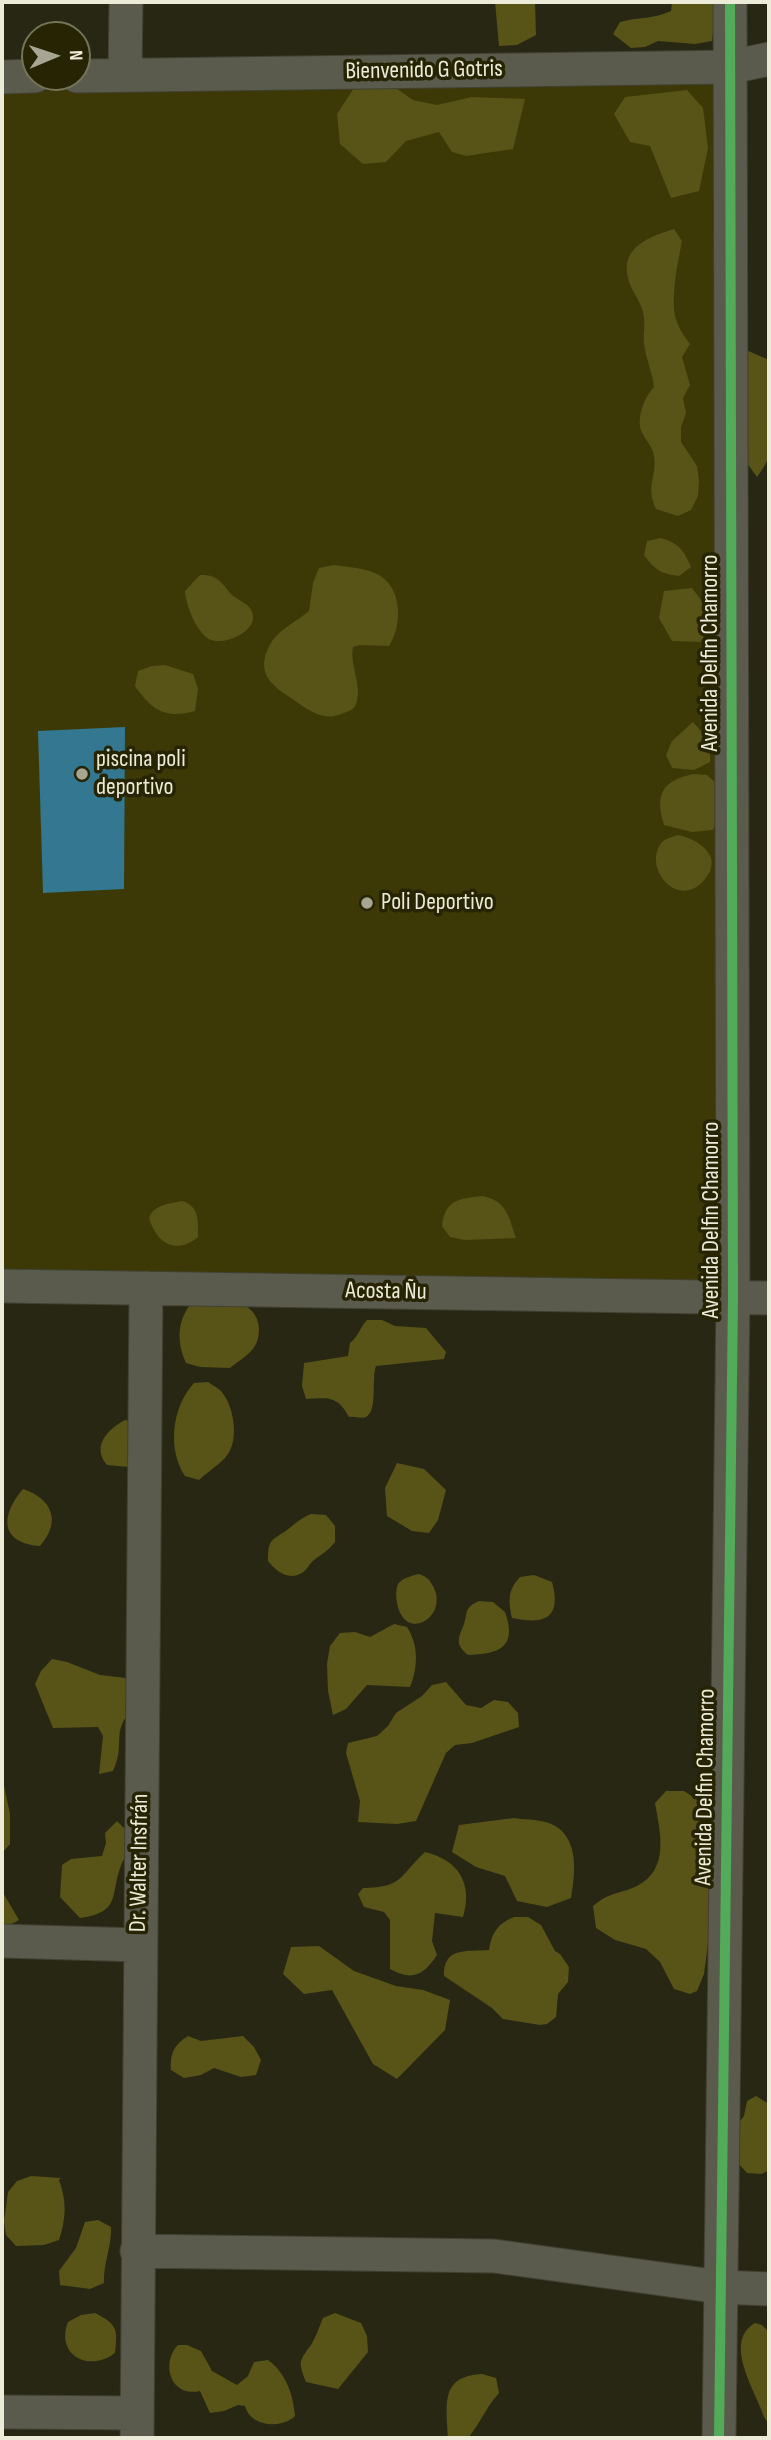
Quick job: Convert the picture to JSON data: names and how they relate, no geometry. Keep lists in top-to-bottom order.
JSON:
{
  "streets": {
    "street": [
      "Bienvenido G Gotris",
      "Avenida Delfin Chamorro",
      "Acosta Ñu",
      "Dr. Walter Insfrán"
    ]
  },
  "crossings": [
    ["Bienvenido G Gotris", "Avenida Delfin Chamorro"],
    ["Avenida Delfin Chamorro", "Acosta Ñu"],
    ["Acosta Ñu", "Dr. Walter Insfrán"]
  ],
  "places": ["piscina poli deportivo", "Poli Deportivo"],
  "north": "right"
}
